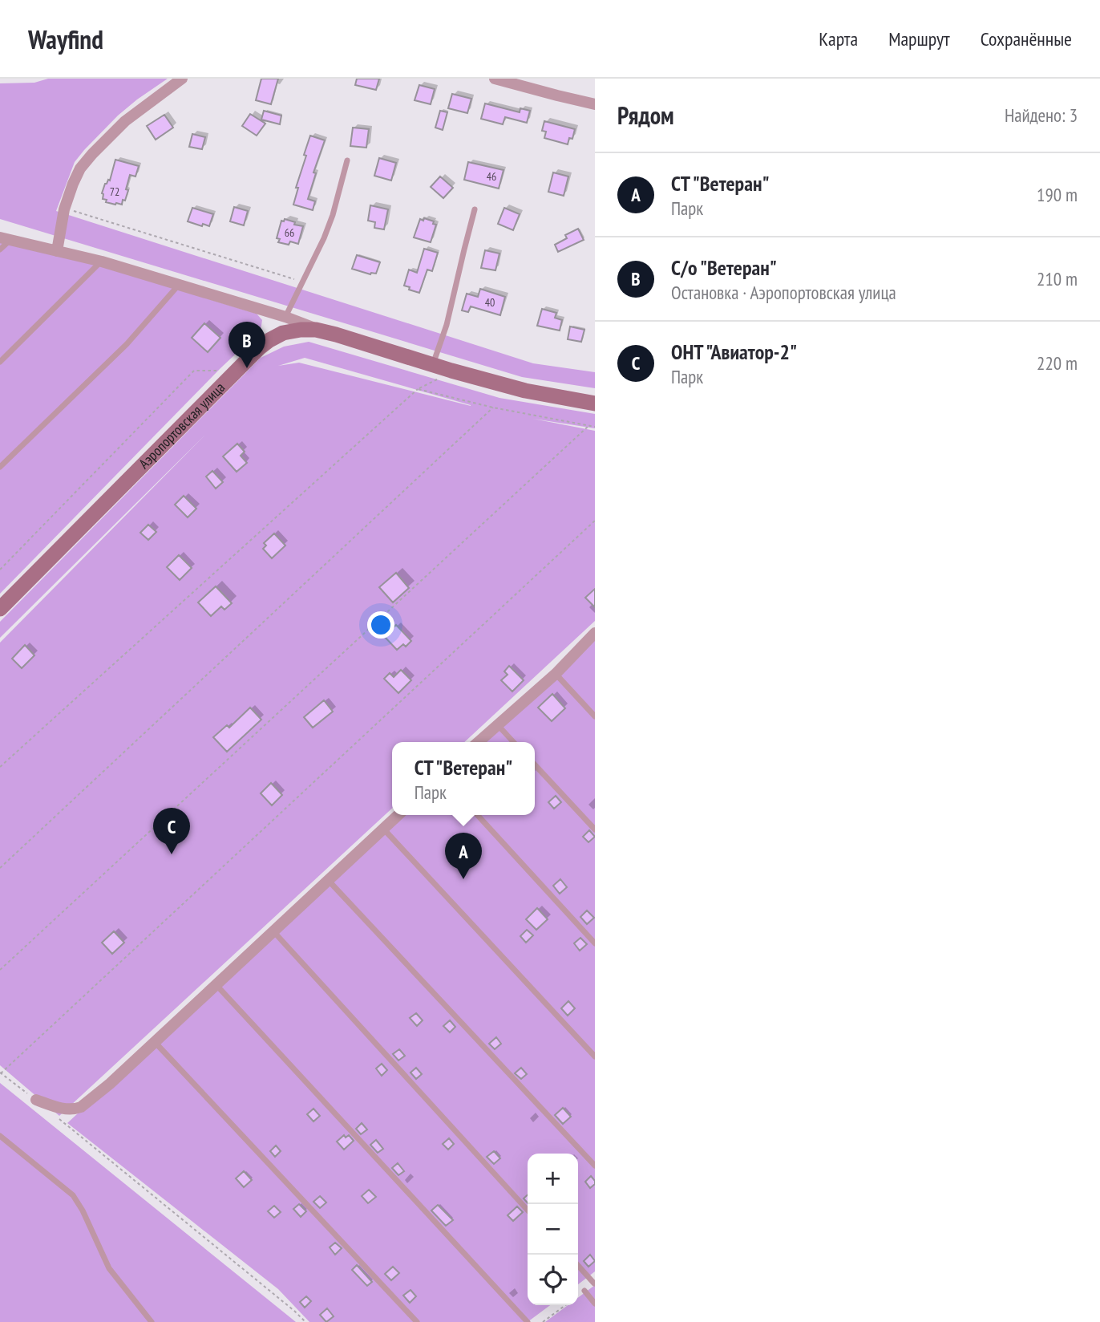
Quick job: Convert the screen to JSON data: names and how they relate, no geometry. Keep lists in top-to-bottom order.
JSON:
{
  "streets": {
    "street": ["Аэропортовская улица"]
  },
  "house_numbers": [
    "46",
    "72",
    "66",
    "40"
  ],
  "page": {
    "header": "Wayfind",
    "nav": ["Карта", "Маршрут", "Сохранённые"],
    "heading": ["Рядом", "Найдено: 3"],
    "list": [
      {
        "mark": "A",
        "name": "СТ \"Ветеран\"",
        "note": "Парк",
        "value": "190 m"
      },
      {
        "mark": "B",
        "name": "С/о \"Ветеран\"",
        "note": "Остановка · Аэропортовская улица",
        "value": "210 m"
      },
      {
        "mark": "C",
        "name": "ОНТ \"Авиатор-2\"",
        "note": "Парк",
        "value": "220 m"
      }
    ],
    "pins": ["B", "C", "A"],
    "popup": ["СТ \"Ветеран\"", "Парк"],
    "map_buttons": ["+", "−"]
  }
}
